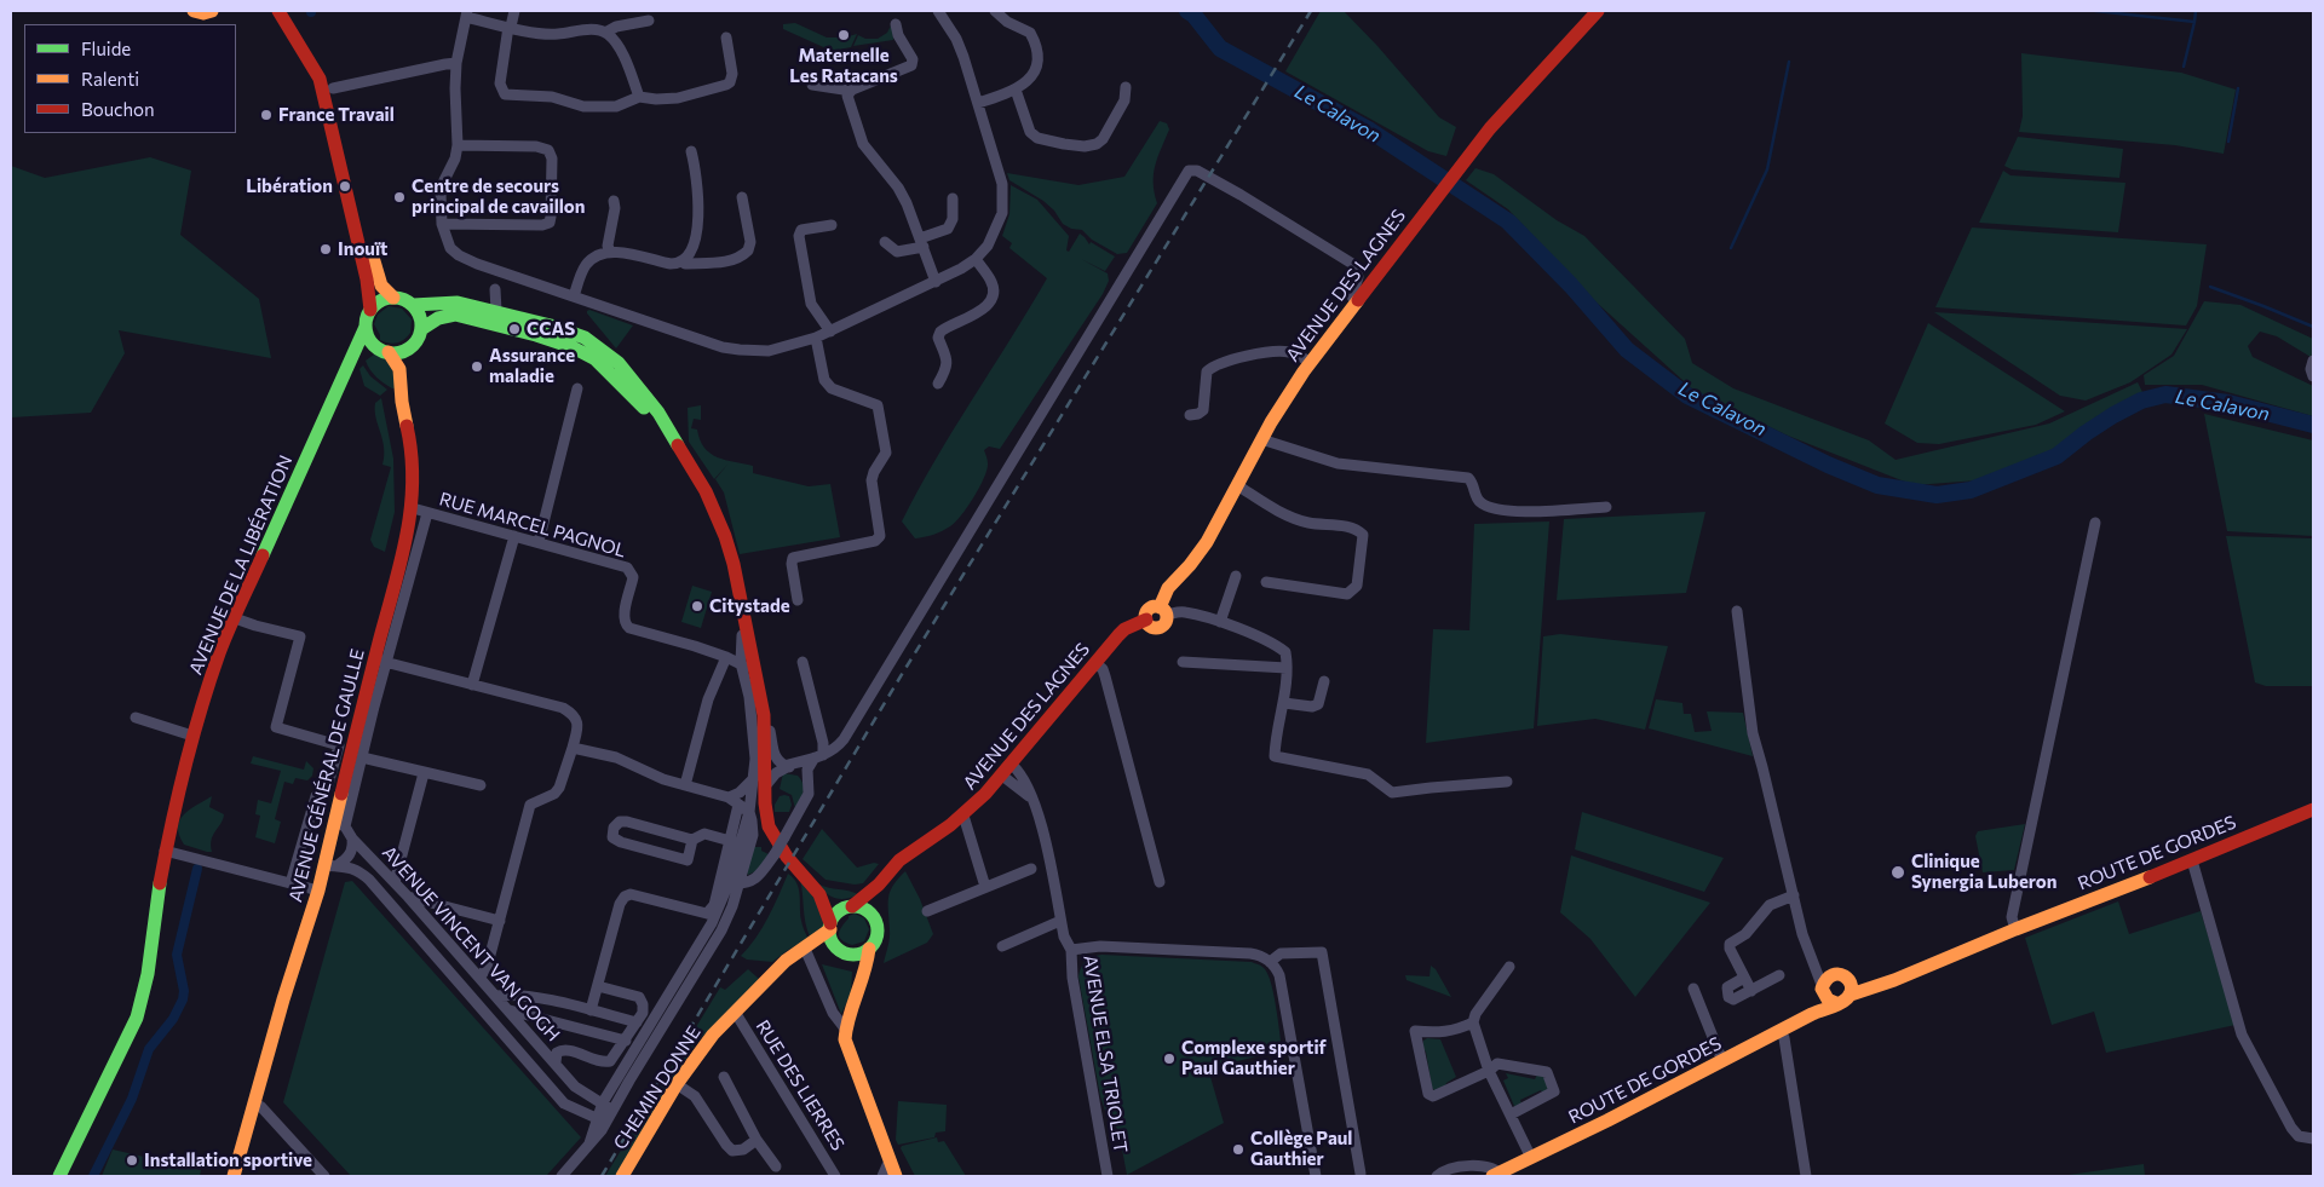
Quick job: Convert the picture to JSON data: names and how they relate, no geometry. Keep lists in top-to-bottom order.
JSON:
{
  "streets": {
    "street": [
      "AVENUE DES LAGNES",
      "RUE MARCEL PAGNOL",
      "AVENUE DE LA LIBÉRATION",
      "AVENUE GÉNÉRAL DE GAULLE",
      "ROUTE DE GORDES",
      "AVENUE VINCENT VAN GOGH",
      "AVENUE ELSA TRIOLET",
      "RUE DES LIERRES",
      "CHEMIN DONNE"
    ]
  },
  "crossings": [
    ["AVENUE DES LAGNES", "AVENUE ELSA TRIOLET"],
    ["AVENUE DES LAGNES", "CHEMIN DONNE"],
    ["RUE MARCEL PAGNOL", "AVENUE GÉNÉRAL DE GAULLE"],
    ["AVENUE DE LA LIBÉRATION", "AVENUE GÉNÉRAL DE GAULLE"],
    ["AVENUE GÉNÉRAL DE GAULLE", "AVENUE VINCENT VAN GOGH"],
    ["RUE DES LIERRES", "CHEMIN DONNE"]
  ],
  "water": ["Le Calavon"],
  "places": [
    "Maternelle Les Ratacans",
    "France Travail",
    "Libération",
    "Centre de secours principal de cavaillon",
    "Inouït",
    "CCAS",
    "Assurance maladie",
    "Citystade",
    "Clinique Synergia Luberon",
    "Complexe sportif Paul Gauthier",
    "Collège Paul Gauthier",
    "Installation sportive"
  ],
  "legend": ["Fluide", "Ralenti", "Bouchon"]
}
